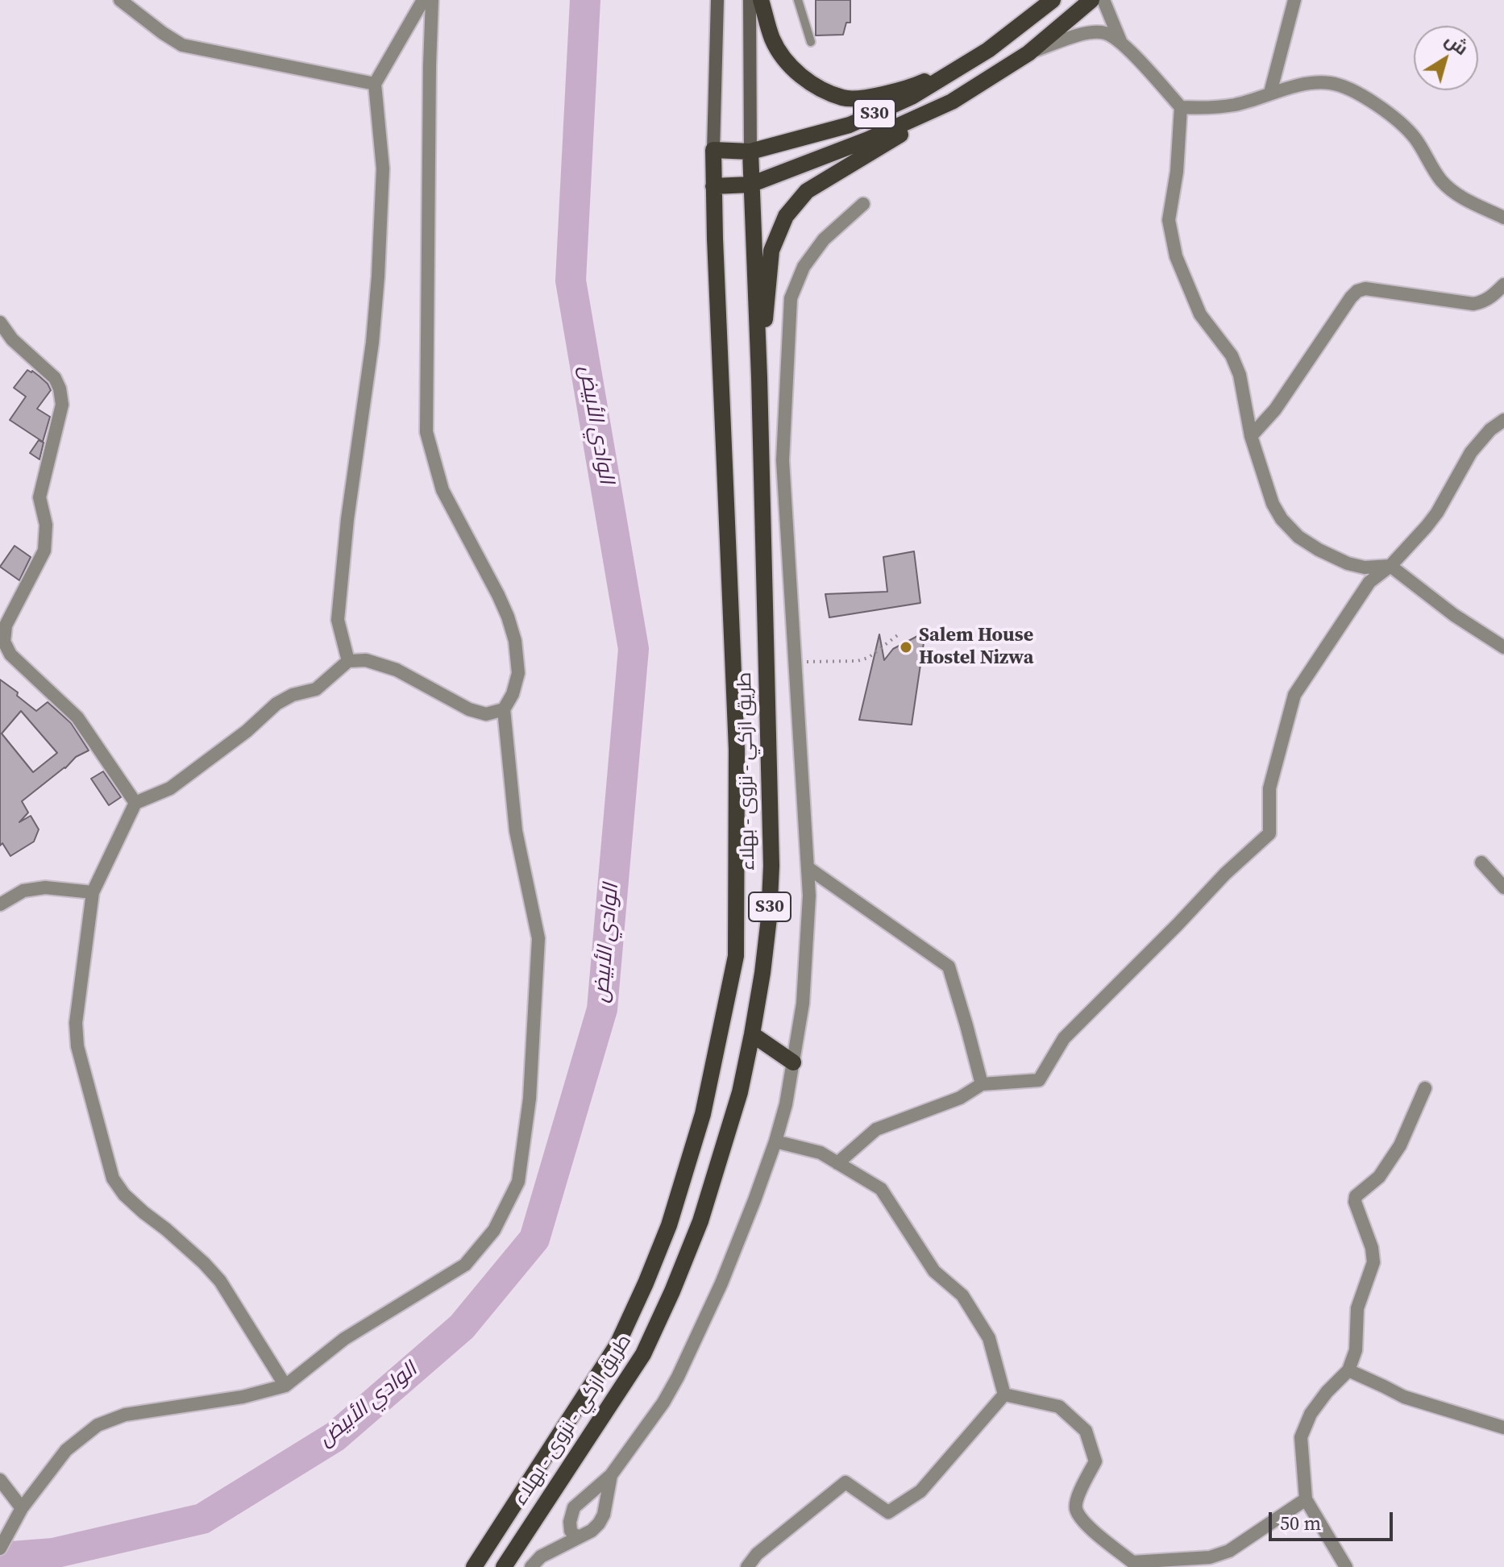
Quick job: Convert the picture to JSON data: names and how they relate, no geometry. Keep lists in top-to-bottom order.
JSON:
{
  "streets": {
    "main road": ["S30", "طريق ازكي - نزوى - بهلاء"]
  },
  "crossings": [
    ["S30", "طريق ازكي - نزوى - بهلاء"]
  ],
  "water": ["الوادي الأبيض"],
  "places": ["Salem House Hostel Nizwa"],
  "scale_bar": "50 m",
  "north": "top right"
}
